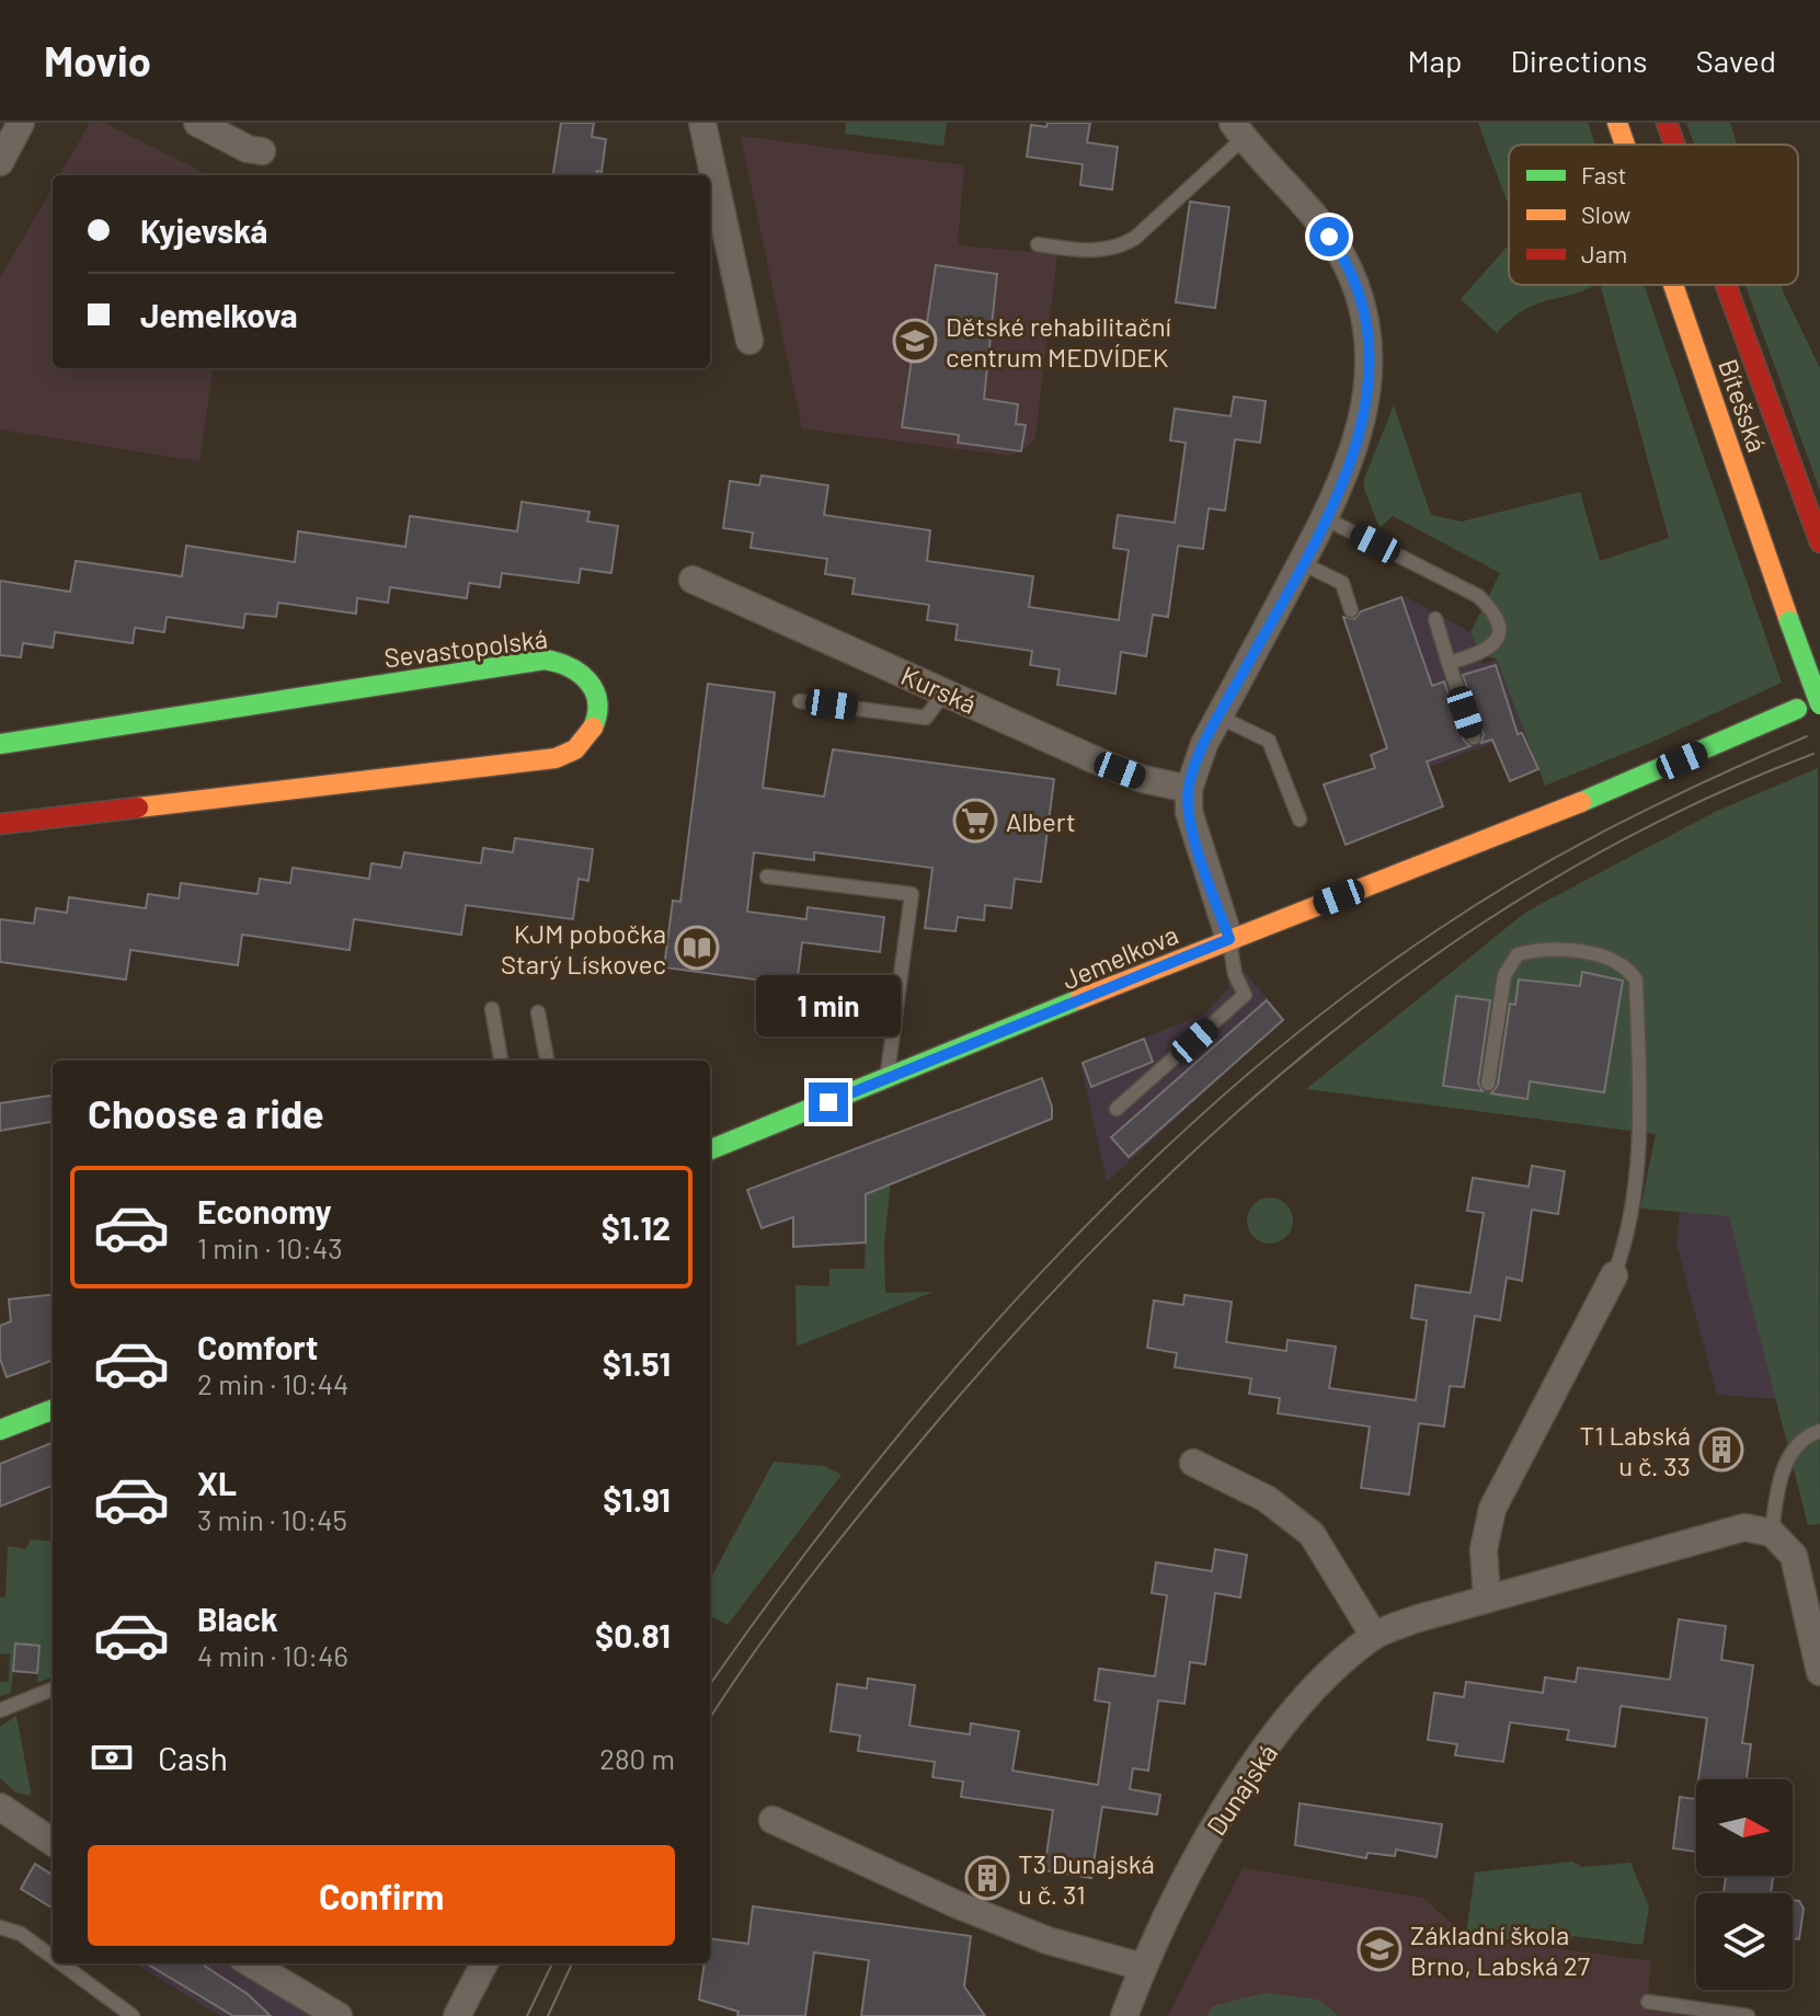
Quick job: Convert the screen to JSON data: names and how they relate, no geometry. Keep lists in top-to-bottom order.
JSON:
{
  "streets": {
    "main road": ["Bítešská", "Sevastopolská", "Jemelkova"],
    "street": ["Kurská", "Dunajská"]
  },
  "places": {
    "school or university": ["Dětské rehabilitační centrum MEDVÍDEK", "Základní škola Brno, Labská 27"],
    "supermarket": ["Albert"],
    "library": ["KJM pobočka Starý Lískovec"],
    "building": ["T1 Labská u č. 33", "T3 Dunajská u č. 31"]
  },
  "legend": ["Fast", "Slow", "Jam"],
  "north": "right",
  "page": {
    "header": "Movio",
    "nav": ["Map", "Directions", "Saved"],
    "banner": ["Kyjevská", "Jemelkova"],
    "bubble": "1 min",
    "heading": "Choose a ride",
    "list": [
      {
        "name": "Economy",
        "note": "1 min · 10:43",
        "value": "$1.12"
      },
      {
        "name": "Comfort",
        "note": "2 min · 10:44",
        "value": "$1.51"
      },
      {
        "name": "XL",
        "note": "3 min · 10:45",
        "value": "$1.91"
      },
      {
        "name": "Black",
        "note": "4 min · 10:46",
        "value": "$0.81"
      }
    ],
    "pay": ["Cash", "280 m"],
    "buttons": "Confirm"
  }
}
